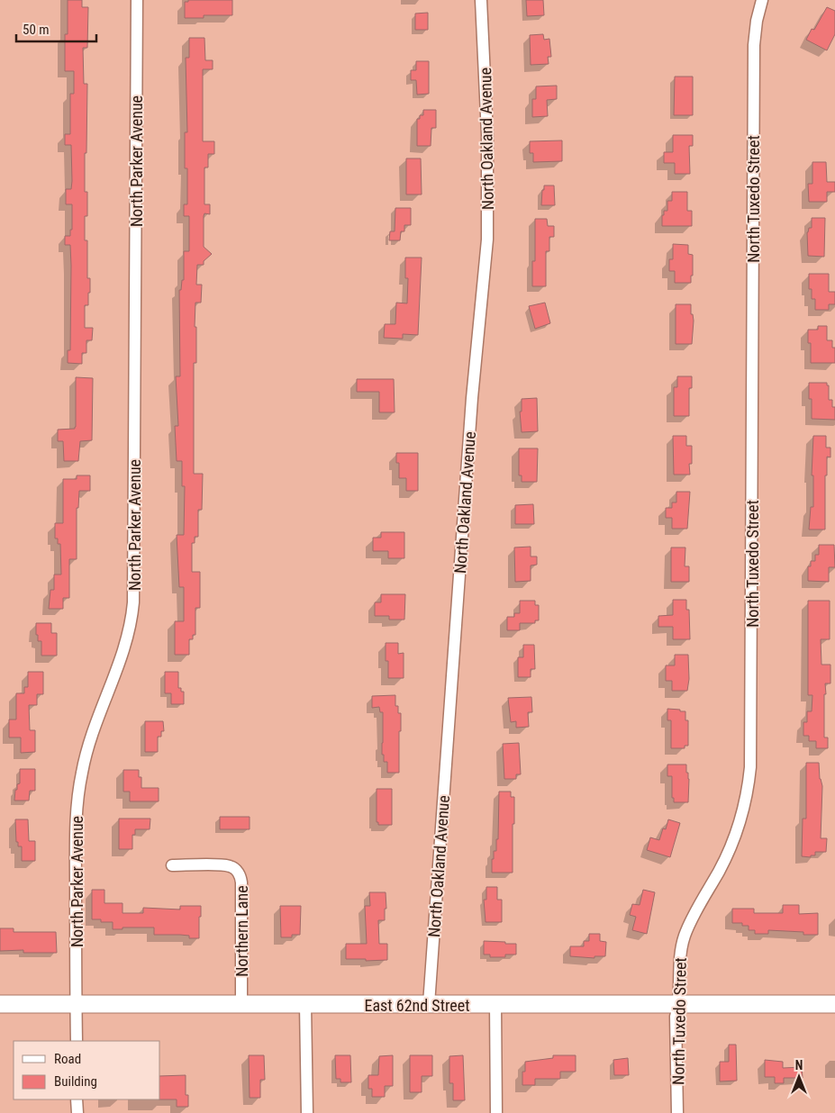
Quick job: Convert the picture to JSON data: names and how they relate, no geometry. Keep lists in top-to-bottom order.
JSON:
{
  "streets": {
    "street": [
      "North Oakland Avenue",
      "North Parker Avenue",
      "North Tuxedo Street",
      "Northern Lane",
      "East 62nd Street"
    ]
  },
  "crossings": [
    ["North Oakland Avenue", "East 62nd Street"],
    ["North Parker Avenue", "East 62nd Street"],
    ["North Tuxedo Street", "East 62nd Street"],
    ["Northern Lane", "East 62nd Street"]
  ],
  "legend": ["Road", "Building"],
  "scale_bar": "50 m",
  "north": "top"
}
